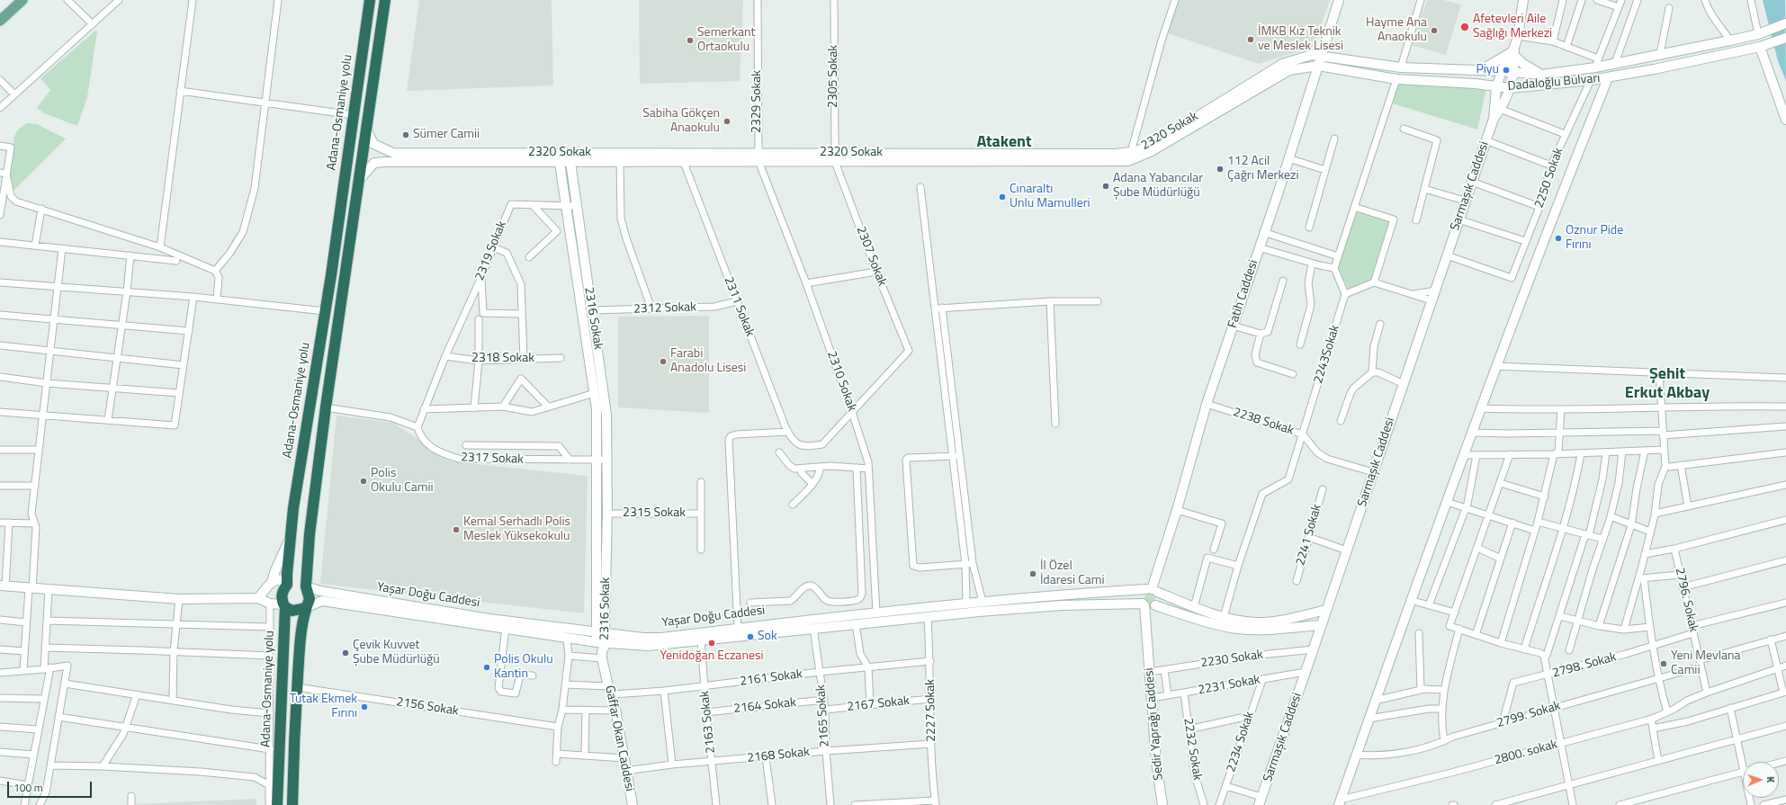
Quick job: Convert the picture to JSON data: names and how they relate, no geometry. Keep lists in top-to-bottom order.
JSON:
{
  "streets": {
    "highway": ["Adana-Osmaniye yolu", "Yaşar Doğu Caddesi"],
    "street": [
      "2305 Sokak",
      "Dadaloğlu Bulvarı",
      "2329 Sokak",
      "2320 Sokak",
      "2250 Sokak",
      "Sarmaşık Caddesi",
      "2319 Sokak",
      "2307 Sokak",
      "Fatih Caddesi",
      "2311 Sokak",
      "2312 Sokak",
      "2316 Sokak",
      "2243Sokak",
      "2318 Sokak",
      "2310 Sokak",
      "2238 Sokak",
      "2317 Sokak",
      "2315 Sokak",
      "2241 Sokak",
      "2796. Sokak",
      "2230 Sokak",
      "2798. Sokak",
      "2161 Sokak",
      "2231 Sokak",
      "2167 Sokak",
      "2164 Sokak",
      "2156 Sokak",
      "2227 Sokak",
      "2799. Sokak",
      "2165 Sokak",
      "2163 Sokak",
      "Sedir Yaprağı Caddesi",
      "Gaffar Okan Caddesi",
      "2234 Sokak",
      "2232 Sokak",
      "2800. sokak",
      "2168 Sokak"
    ]
  },
  "crossings": [
    ["2305 Sokak", "2320 Sokak"],
    ["2305 Sokak", "2307 Sokak"],
    ["Dadaloğlu Bulvarı", "2320 Sokak"],
    ["Dadaloğlu Bulvarı", "2250 Sokak"],
    ["Dadaloğlu Bulvarı", "Fatih Caddesi"],
    ["2329 Sokak", "2320 Sokak"],
    ["2329 Sokak", "2310 Sokak"],
    ["Adana-Osmaniye yolu", "Yaşar Doğu Caddesi"],
    ["2320 Sokak", "2307 Sokak"],
    ["2320 Sokak", "Fatih Caddesi"],
    ["2320 Sokak", "2311 Sokak"],
    ["2320 Sokak", "2316 Sokak"],
    ["2320 Sokak", "2310 Sokak"],
    ["2250 Sokak", "Sarmaşık Caddesi"],
    ["Sarmaşık Caddesi", "2238 Sokak"],
    ["Sarmaşık Caddesi", "Yaşar Doğu Caddesi"],
    ["Sarmaşık Caddesi", "2230 Sokak"],
    ["Sarmaşık Caddesi", "2231 Sokak"],
    ["2319 Sokak", "2316 Sokak"],
    ["2319 Sokak", "2318 Sokak"],
    ["2307 Sokak", "2311 Sokak"],
    ["2307 Sokak", "2310 Sokak"],
    ["Fatih Caddesi", "2238 Sokak"],
    ["Fatih Caddesi", "Yaşar Doğu Caddesi"],
    ["2311 Sokak", "2312 Sokak"],
    ["2311 Sokak", "2310 Sokak"],
    ["2312 Sokak", "2316 Sokak"],
    ["2316 Sokak", "2317 Sokak"],
    ["2316 Sokak", "2315 Sokak"],
    ["2316 Sokak", "Yaşar Doğu Caddesi"],
    ["2316 Sokak", "Gaffar Okan Caddesi"],
    ["2243Sokak", "2238 Sokak"],
    ["2243Sokak", "Yaşar Doğu Caddesi"],
    ["2310 Sokak", "Yaşar Doğu Caddesi"],
    ["Yaşar Doğu Caddesi", "2227 Sokak"],
    ["Yaşar Doğu Caddesi", "2165 Sokak"],
    ["Yaşar Doğu Caddesi", "2163 Sokak"],
    ["Yaşar Doğu Caddesi", "Sedir Yaprağı Caddesi"],
    ["2796. Sokak", "2798. Sokak"],
    ["2796. Sokak", "2799. Sokak"],
    ["2796. Sokak", "2800. sokak"],
    ["2230 Sokak", "Sedir Yaprağı Caddesi"],
    ["2798. Sokak", "2799. Sokak"],
    ["2161 Sokak", "2227 Sokak"],
    ["2161 Sokak", "2165 Sokak"],
    ["2161 Sokak", "2163 Sokak"],
    ["2161 Sokak", "Gaffar Okan Caddesi"],
    ["2231 Sokak", "Sedir Yaprağı Caddesi"],
    ["2231 Sokak", "2234 Sokak"],
    ["2231 Sokak", "2232 Sokak"],
    ["2167 Sokak", "2227 Sokak"],
    ["2167 Sokak", "2165 Sokak"],
    ["2164 Sokak", "2165 Sokak"],
    ["2164 Sokak", "2163 Sokak"],
    ["2227 Sokak", "2168 Sokak"],
    ["2165 Sokak", "2168 Sokak"],
    ["2163 Sokak", "2168 Sokak"],
    ["Gaffar Okan Caddesi", "2168 Sokak"]
  ],
  "districts": ["Atakent", "Şehit Erkut Akbay"],
  "places": [
    "Afetevleri Aile Sağlığı Merkezi",
    "Hayme Ana Anaokulu",
    "İMKB Kız Teknik ve Meslek Lisesi",
    "Semerkant Ortaokulu",
    "Piyu",
    "Sabiha Gökçen Anaokulu",
    "Sümer Camii",
    "112 Acil Çağrı Merkezi",
    "Adana Yabancılar Şube Müdürlüğü",
    "Cınaraltı Unlu Mamulleri",
    "Oznur Pide Fırını",
    "Farabi Anadolu Lisesi",
    "Polis Okulu Camii",
    "Kemal Serhadlı Polis Meslek Yüksekokulu",
    "İl Özel İdaresi Cami",
    "Sok",
    "Yenidoğan Eczanesi",
    "Çevik Kuvvet Şube Müdürlüğü",
    "Yeni Mevlana Camii",
    "Polis Okulu Kantin",
    "Tutak Ekmek Fırını"
  ],
  "scale_bar": "100 m",
  "north": "right"
}
